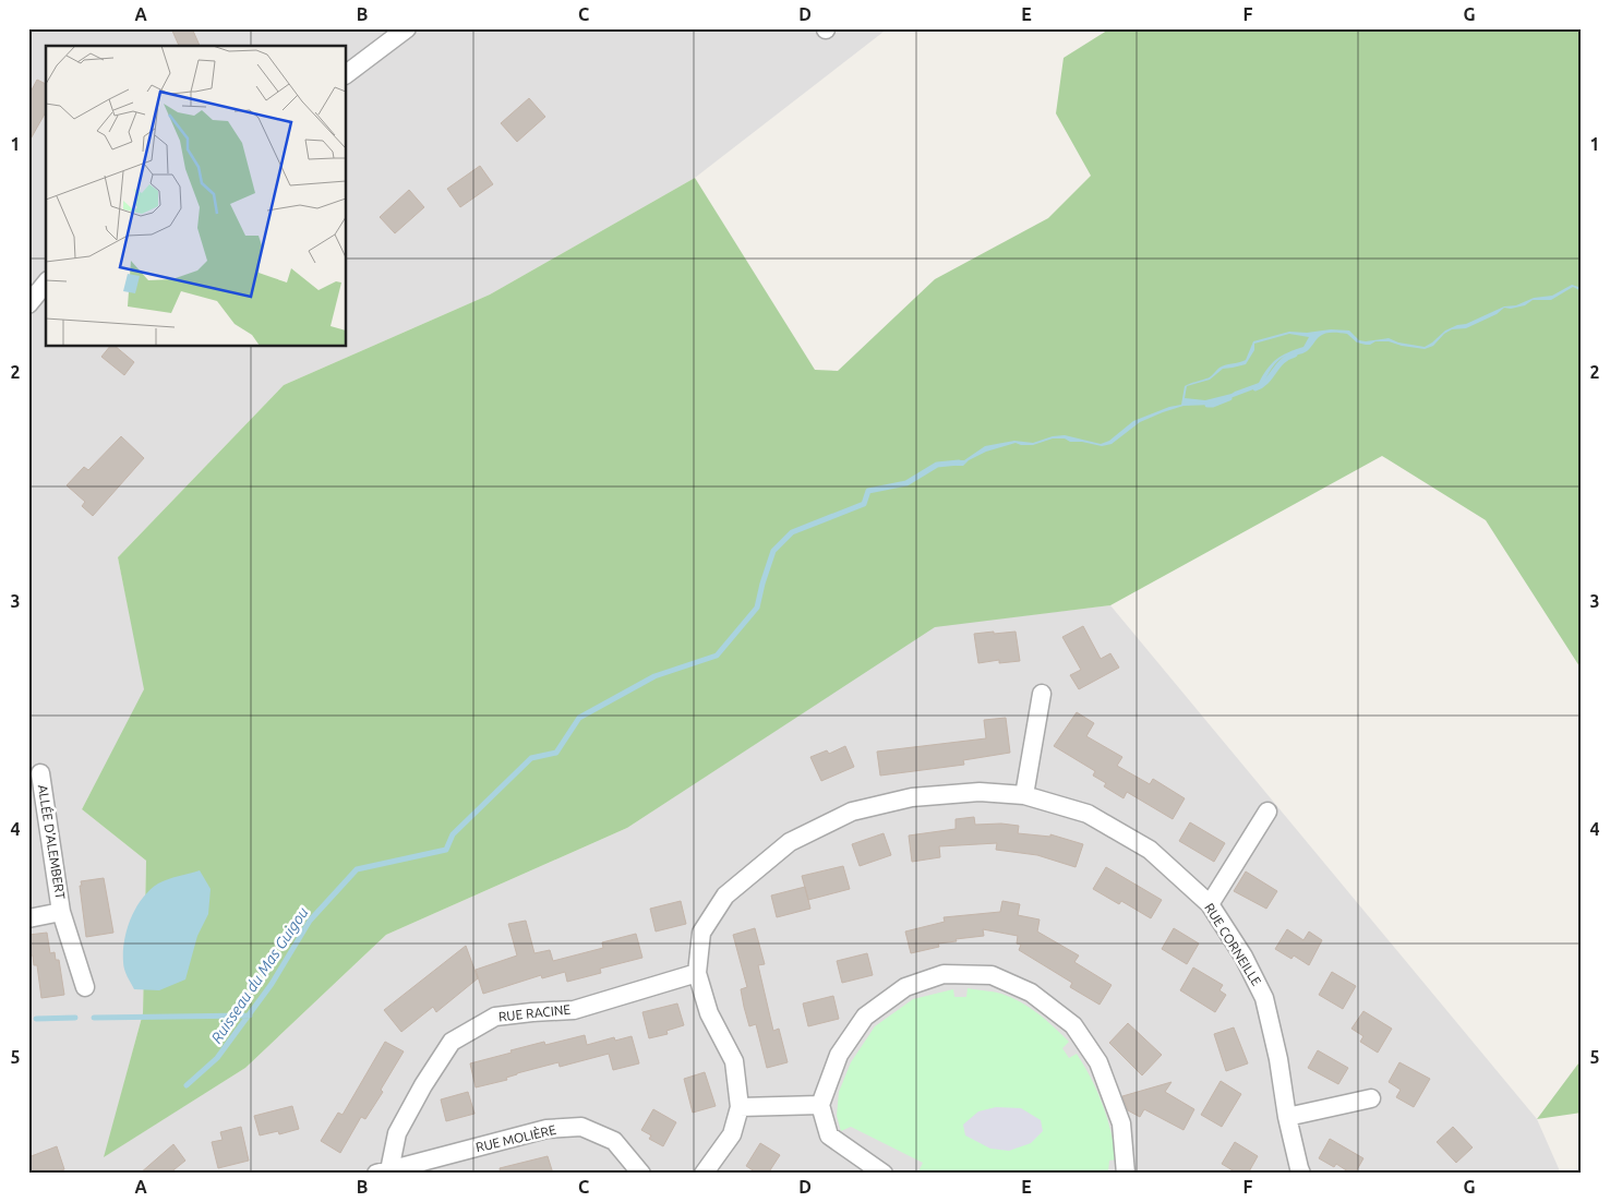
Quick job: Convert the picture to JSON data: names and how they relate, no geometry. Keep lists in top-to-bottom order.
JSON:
{
  "streets": {
    "street": [
      "ALLÉE D'ALEMBERT",
      "RUE CORNEILLE",
      "RUE RACINE",
      "RUE MOLIÈRE"
    ]
  },
  "crossings": [
    ["RUE CORNEILLE", "RUE RACINE"],
    ["RUE RACINE", "RUE MOLIÈRE"]
  ],
  "water": ["Ruisseau du Mas Guigou"],
  "grid": {
    "columns": [
      "A",
      "B",
      "C",
      "D",
      "E",
      "F",
      "G"
    ],
    "rows": [
      "1",
      "2",
      "3",
      "4",
      "5"
    ]
  }
}
